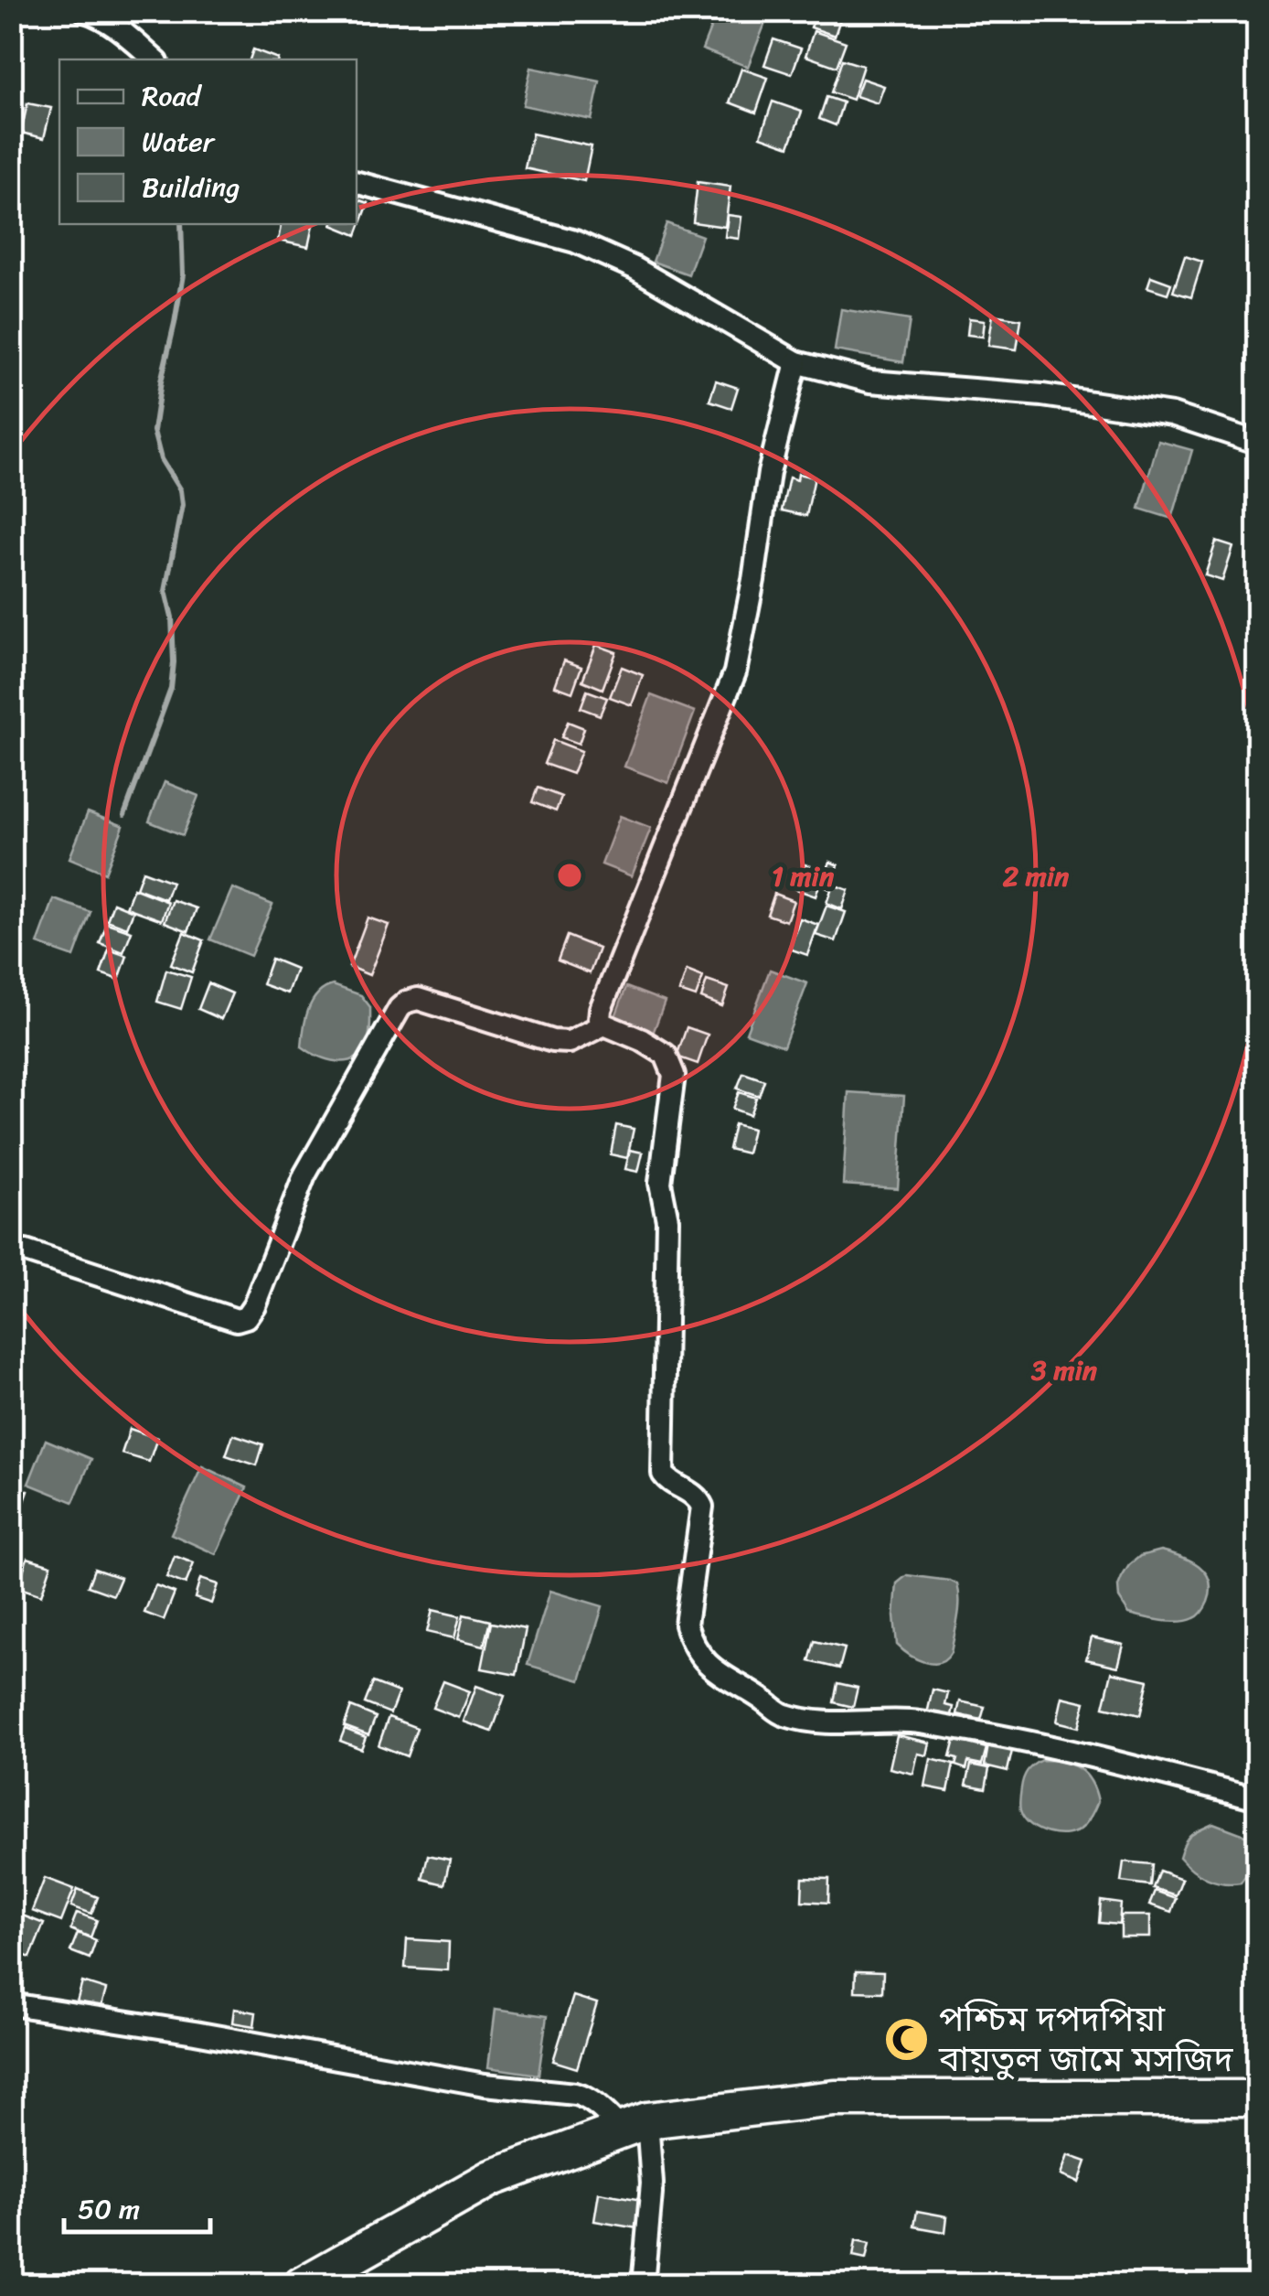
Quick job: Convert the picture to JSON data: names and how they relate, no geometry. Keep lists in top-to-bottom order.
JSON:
{
  "places": {
    "mosque": ["পশ্চিম দপদপিয়া বায়তুল জামে মসজিদ"]
  },
  "legend": ["Road", "Water", "Building"],
  "scale_bar": "50 m",
  "rings": ["1 min", "2 min", "3 min"]
}
